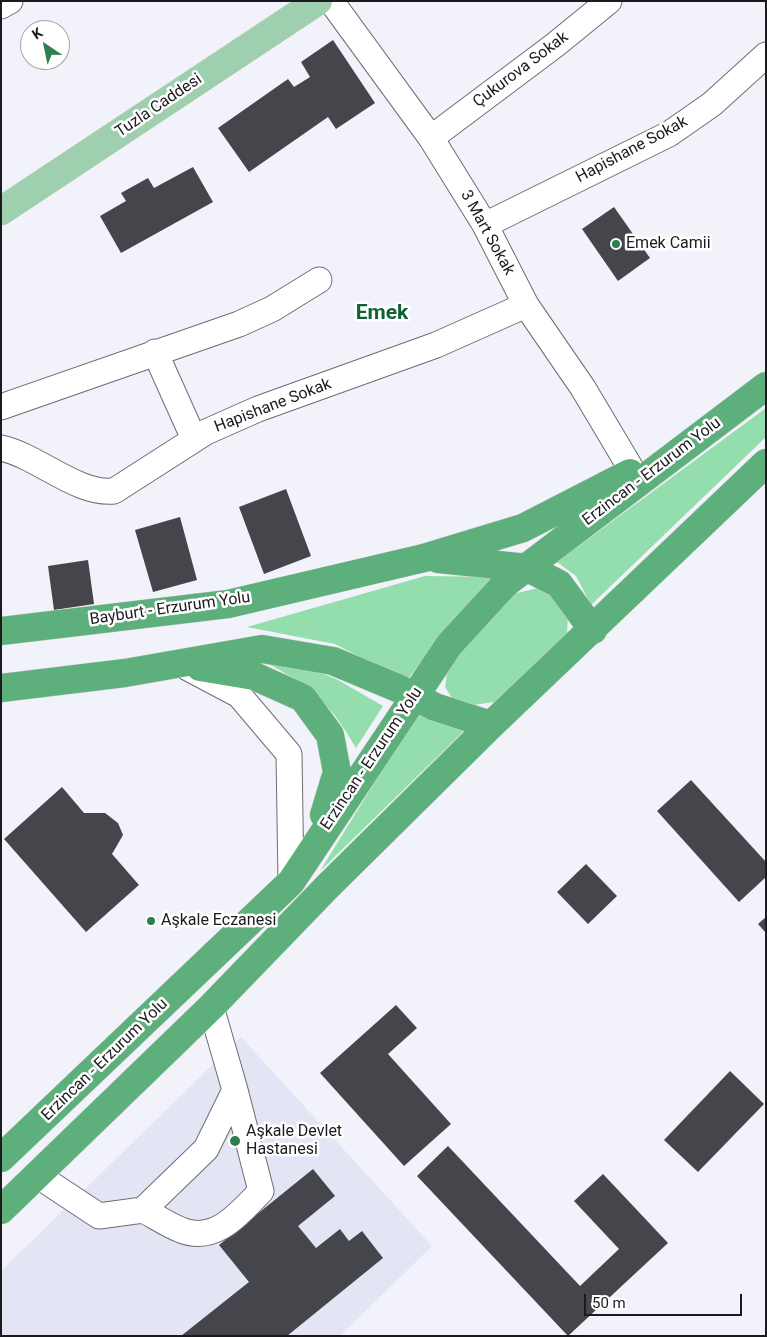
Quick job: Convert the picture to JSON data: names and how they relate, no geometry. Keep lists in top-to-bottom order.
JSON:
{
  "streets": {
    "highway": ["Erzincan - Erzurum Yolu", "Bayburt - Erzurum Yolu"],
    "main road": ["Tuzla Caddesi"],
    "street": ["Çukurova Sokak", "Hapishane Sokak", "3 Mart Sokak"]
  },
  "crossings": [
    ["Çukurova Sokak", "3 Mart Sokak"],
    ["Hapishane Sokak", "3 Mart Sokak"],
    ["3 Mart Sokak", "Bayburt - Erzurum Yolu"],
    ["Erzincan - Erzurum Yolu", "Bayburt - Erzurum Yolu"]
  ],
  "districts": ["Emek"],
  "places": ["Emek Camii", "Aşkale Eczanesi", "Aşkale Devlet Hastanesi"],
  "scale_bar": "50 m",
  "north": "top left"
}
